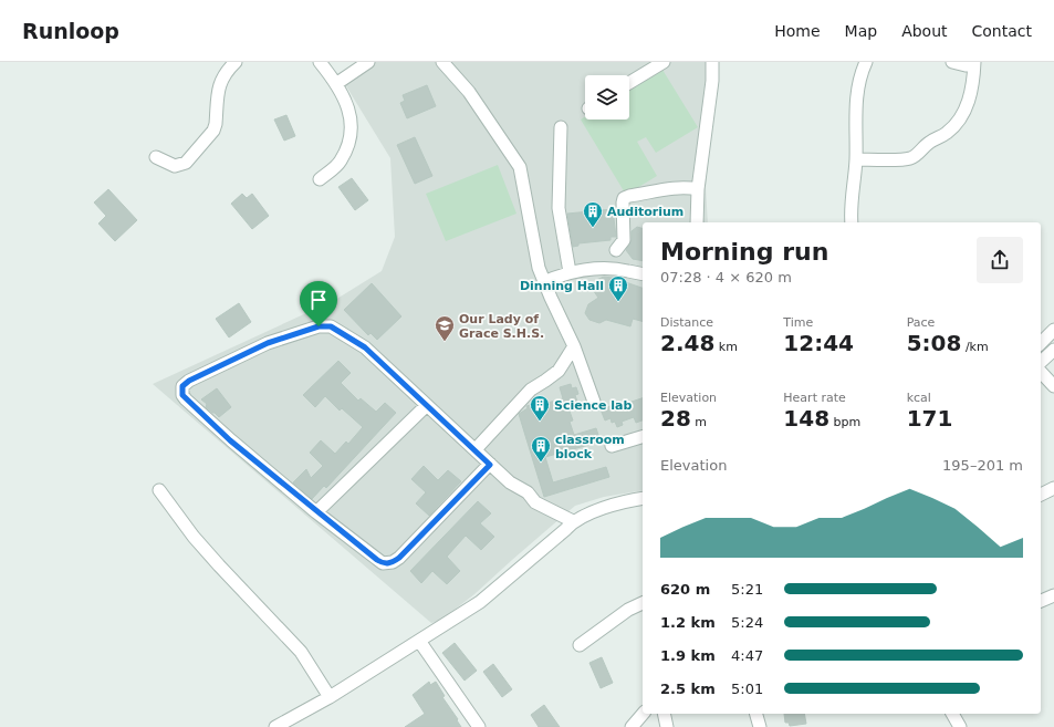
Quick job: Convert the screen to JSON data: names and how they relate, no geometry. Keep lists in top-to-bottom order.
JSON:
{
  "places": {
    "building": [
      "Auditorium",
      "Dinning Hall",
      "Science lab",
      "classroom block"
    ],
    "school or university": ["Our Lady of Grace S.H.S."]
  },
  "page": {
    "header": "Runloop",
    "nav": [
      "Home",
      "Map",
      "About",
      "Contact"
    ],
    "heading": ["Morning run", "07:28 · 4 × 620 m"],
    "stats": [
      ["Distance", "2.48 km"],
      ["Time", "12:44"],
      ["Pace", "5:08 /km"],
      ["Elevation", "28 m"],
      ["Heart rate", "148 bpm"],
      ["kcal", "171"]
    ],
    "chart": ["Elevation", "195–201 m"],
    "list": [
      {
        "name": "620 m",
        "note": "5:21"
      },
      {
        "name": "1.2 km",
        "note": "5:24"
      },
      {
        "name": "1.9 km",
        "note": "4:47"
      },
      {
        "name": "2.5 km",
        "note": "5:01"
      }
    ]
  }
}
